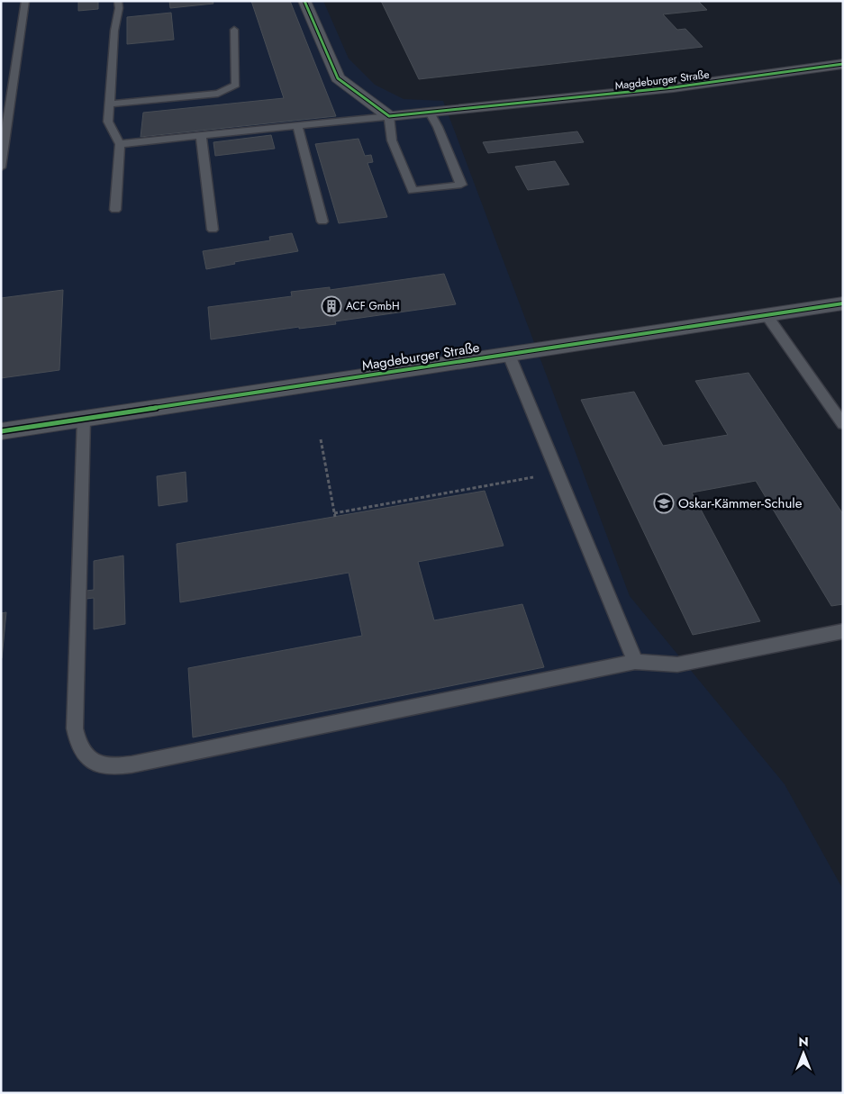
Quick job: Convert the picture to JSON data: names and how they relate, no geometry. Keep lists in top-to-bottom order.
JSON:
{
  "streets": {
    "street": ["Magdeburger Straße"]
  },
  "places": {
    "building": ["ACF GmbH"],
    "school or university": ["Oskar-Kämmer-Schule"]
  },
  "north": "top"
}
